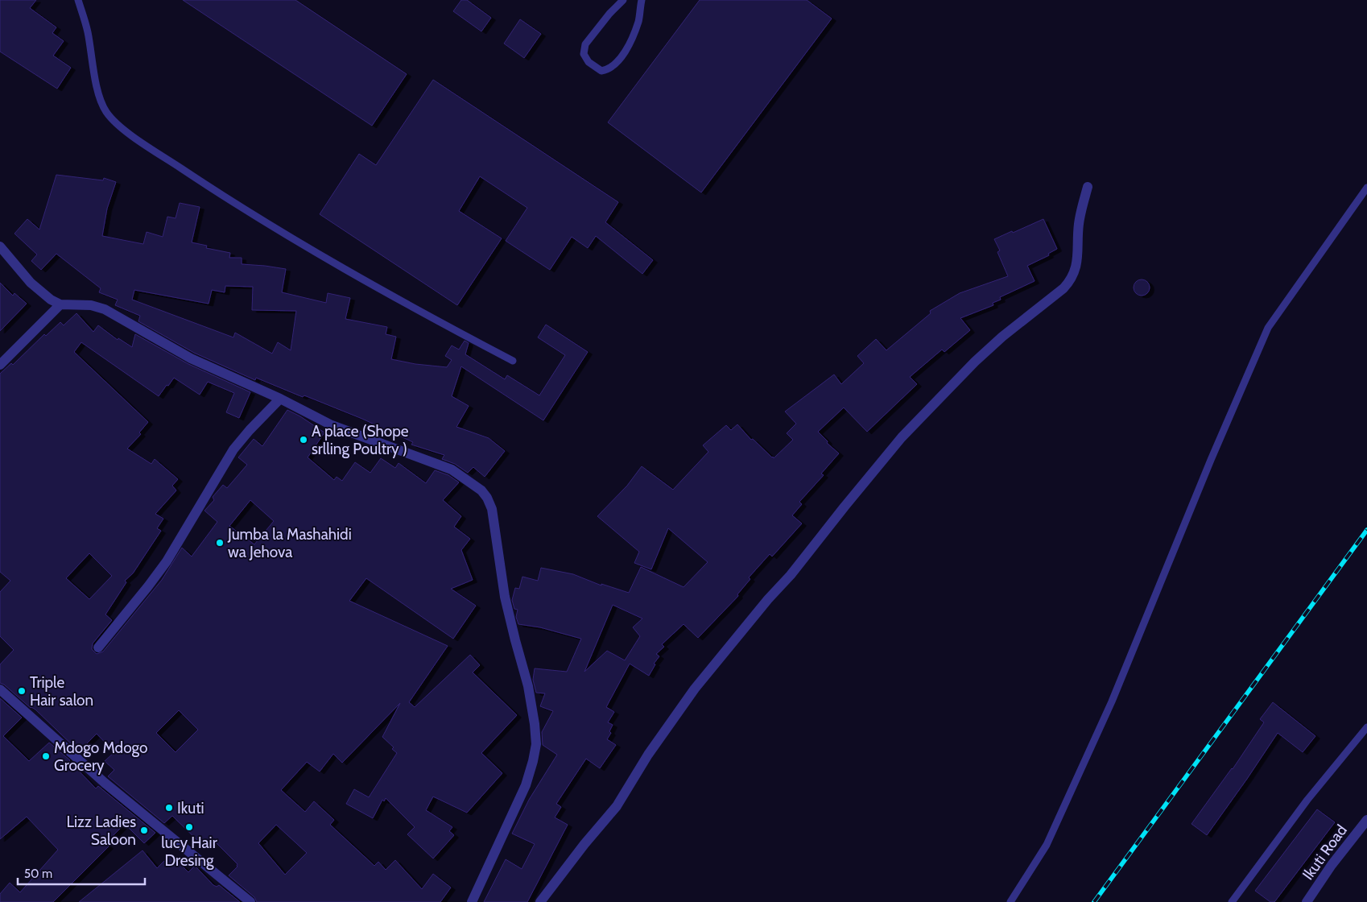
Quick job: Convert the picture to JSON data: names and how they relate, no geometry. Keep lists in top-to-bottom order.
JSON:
{
  "streets": {
    "street": ["Ikuti Road"]
  },
  "places": [
    "A place (Shope srlling Poultry )",
    "Jumba la Mashahidi wa Jehova",
    "Triple Hair salon",
    "Mdogo Mdogo Grocery",
    "Ikuti",
    "lucy Hair Dresing",
    "Lizz Ladies Saloon"
  ],
  "scale_bar": "50 m"
}
